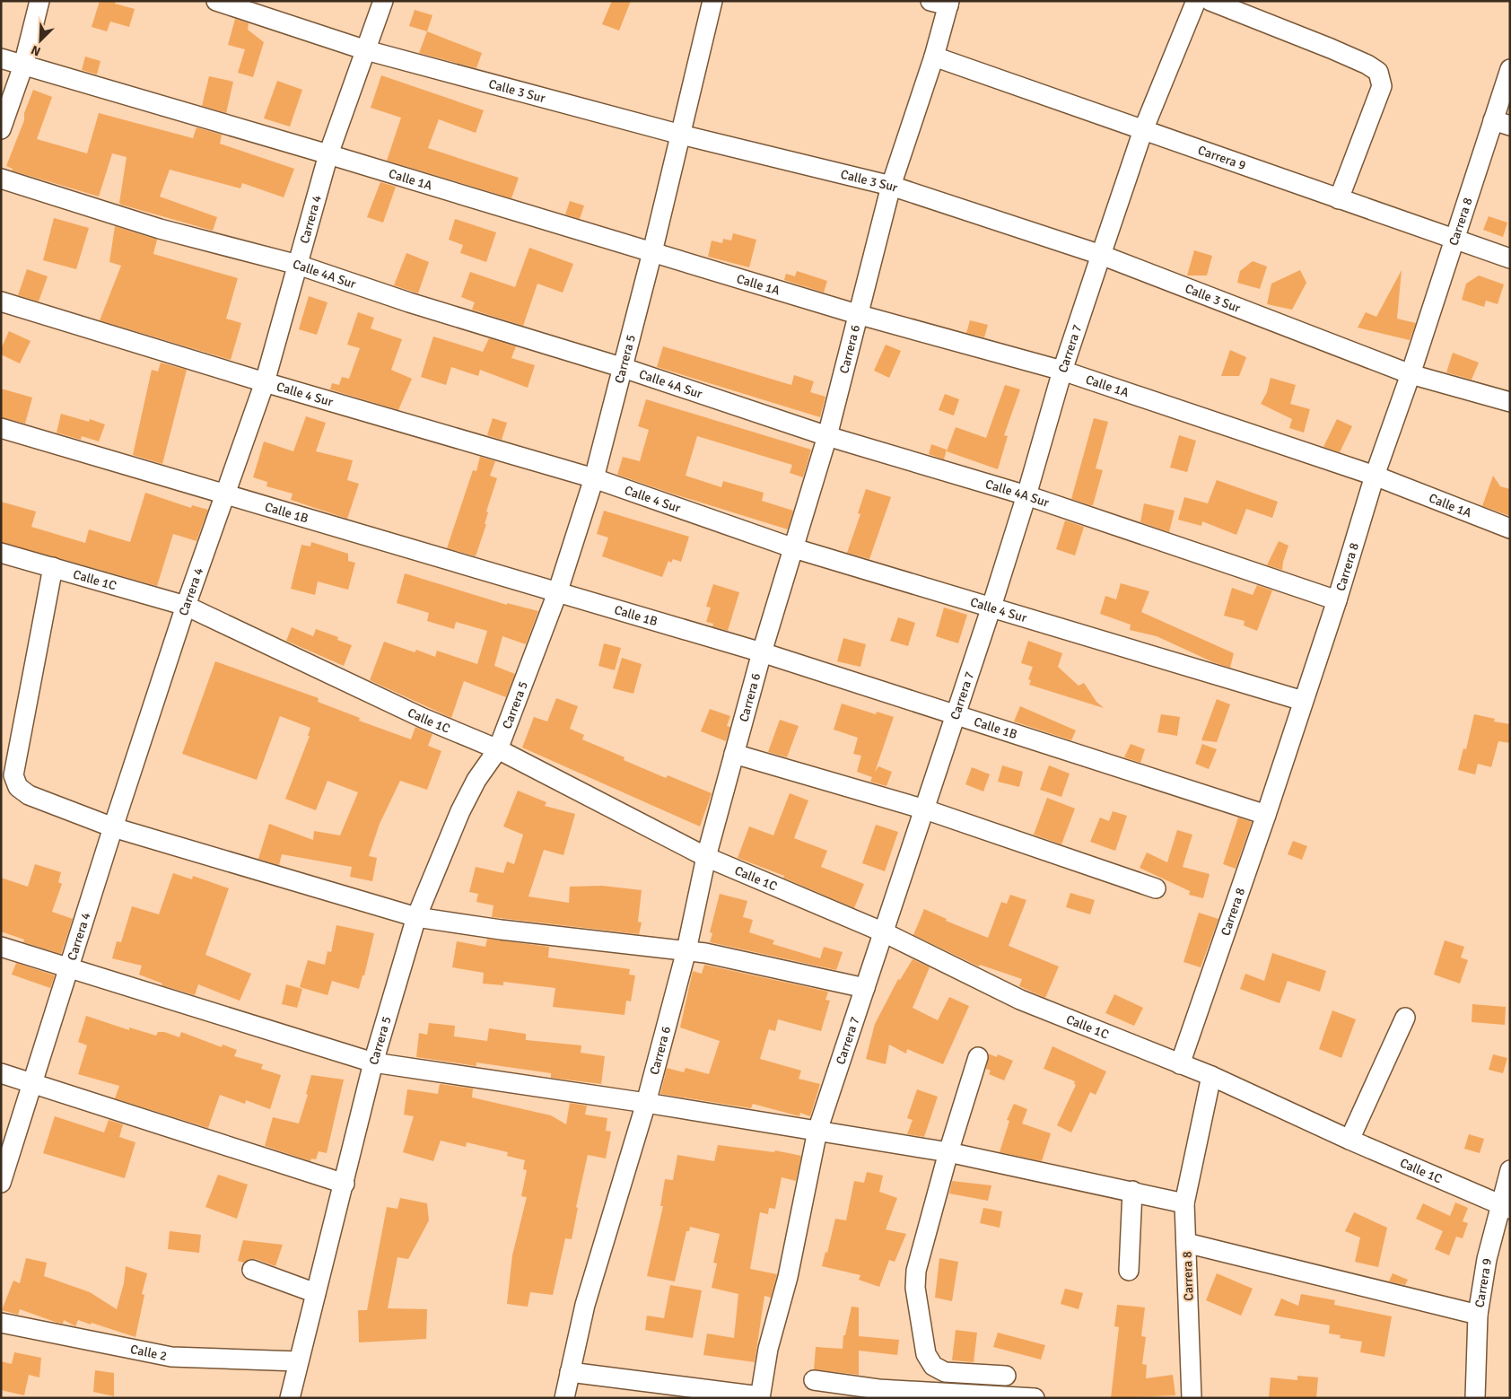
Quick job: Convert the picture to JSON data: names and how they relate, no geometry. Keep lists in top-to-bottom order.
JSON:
{
  "streets": {
    "street": [
      "Calle 3 Sur",
      "Carrera 9",
      "Calle 1A",
      "Carrera 4",
      "Carrera 8",
      "Calle 4A Sur",
      "Carrera 6",
      "Carrera 7",
      "Carrera 5",
      "Calle 4 Sur",
      "Calle 1B",
      "Calle 1C",
      "Calle 2"
    ]
  },
  "crossings": [
    ["Calle 3 Sur", "Carrera 4"],
    ["Calle 3 Sur", "Carrera 8"],
    ["Calle 3 Sur", "Carrera 6"],
    ["Calle 3 Sur", "Carrera 7"],
    ["Calle 3 Sur", "Carrera 5"],
    ["Carrera 9", "Carrera 8"],
    ["Carrera 9", "Carrera 6"],
    ["Carrera 9", "Carrera 7"],
    ["Carrera 9", "Calle 1C"],
    ["Calle 1A", "Carrera 4"],
    ["Calle 1A", "Carrera 8"],
    ["Calle 1A", "Carrera 6"],
    ["Calle 1A", "Carrera 7"],
    ["Calle 1A", "Carrera 5"],
    ["Carrera 4", "Calle 4A Sur"],
    ["Carrera 4", "Calle 4 Sur"],
    ["Carrera 4", "Calle 1B"],
    ["Carrera 4", "Calle 1C"],
    ["Carrera 8", "Calle 4A Sur"],
    ["Carrera 8", "Calle 4 Sur"],
    ["Carrera 8", "Calle 1B"],
    ["Carrera 8", "Calle 1C"],
    ["Calle 4A Sur", "Carrera 6"],
    ["Calle 4A Sur", "Carrera 7"],
    ["Calle 4A Sur", "Carrera 5"],
    ["Carrera 6", "Calle 4 Sur"],
    ["Carrera 6", "Calle 1B"],
    ["Carrera 6", "Calle 1C"],
    ["Carrera 7", "Calle 4 Sur"],
    ["Carrera 7", "Calle 1B"],
    ["Carrera 7", "Calle 1C"],
    ["Carrera 5", "Calle 4 Sur"],
    ["Carrera 5", "Calle 1B"],
    ["Carrera 5", "Calle 1C"],
    ["Carrera 5", "Calle 2"]
  ],
  "north": "bottom left"
}
